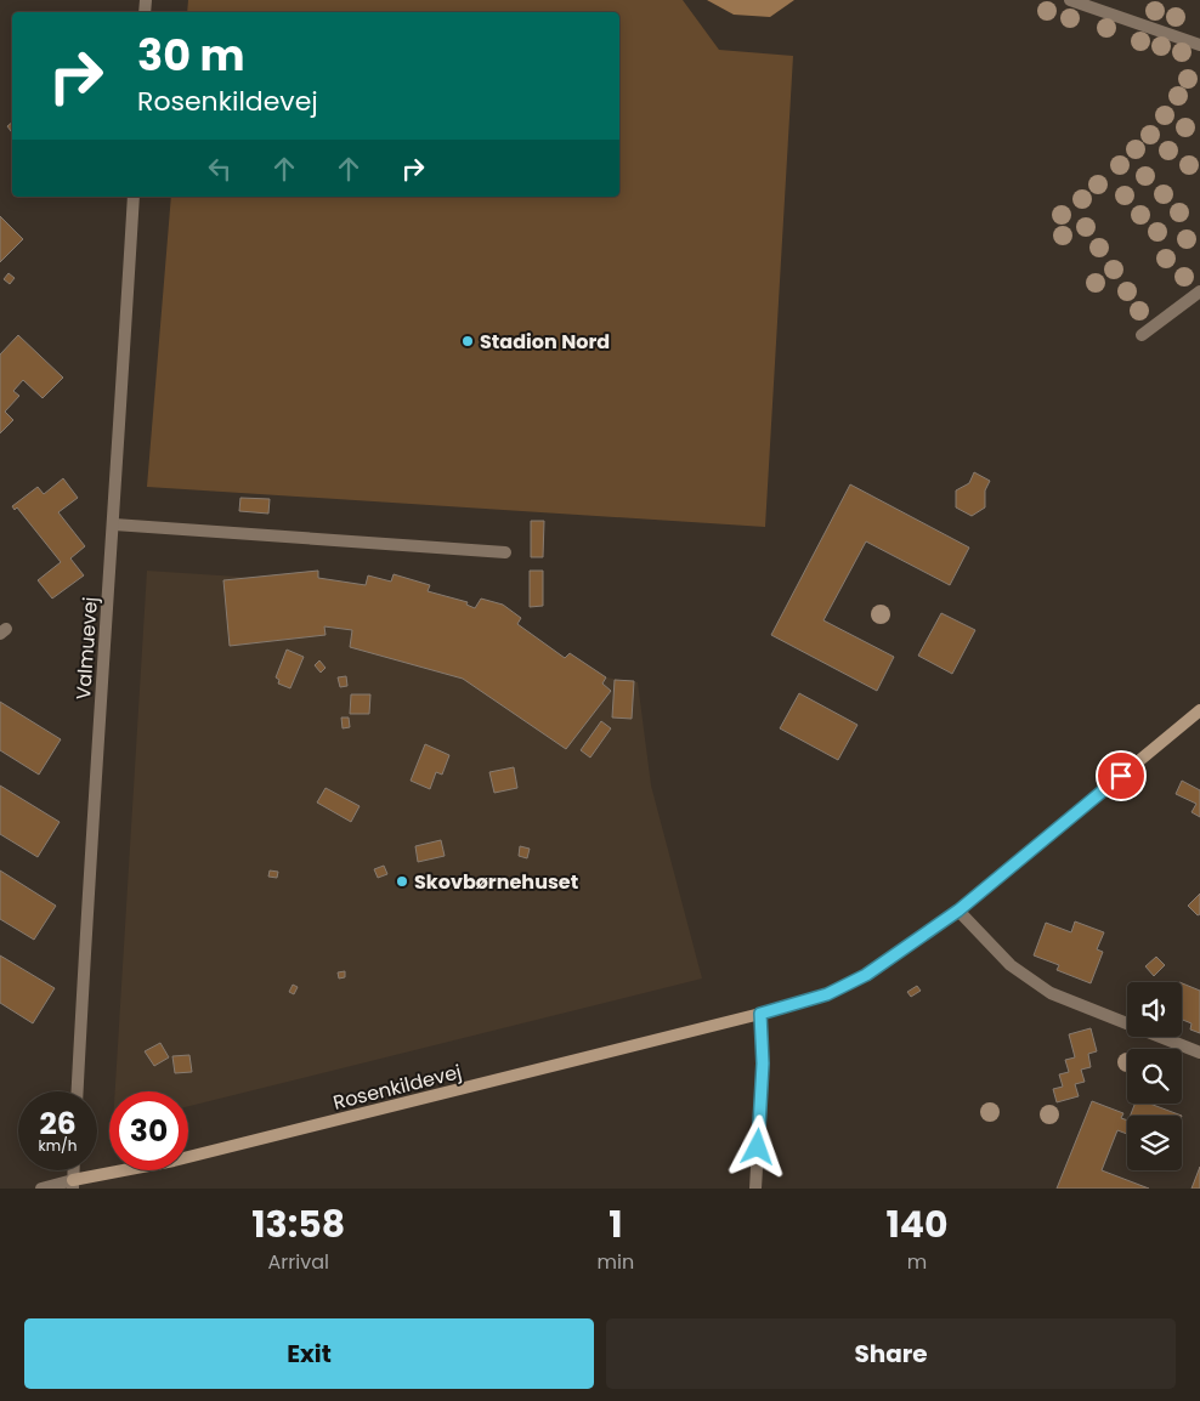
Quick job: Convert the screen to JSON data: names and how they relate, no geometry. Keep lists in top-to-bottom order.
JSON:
{
  "streets": {
    "street": ["Valmuevej", "Rosenkildevej"]
  },
  "places": ["Stadion Nord", "Skovbørnehuset"],
  "page": {
    "turn": ["30 m", "Rosenkildevej"],
    "speed": "26 km/h",
    "limit": "30",
    "eta": [
      "13:58",
      "Arrival",
      "1",
      "min",
      "140",
      "m"
    ],
    "buttons": ["Exit", "Share"]
  }
}
